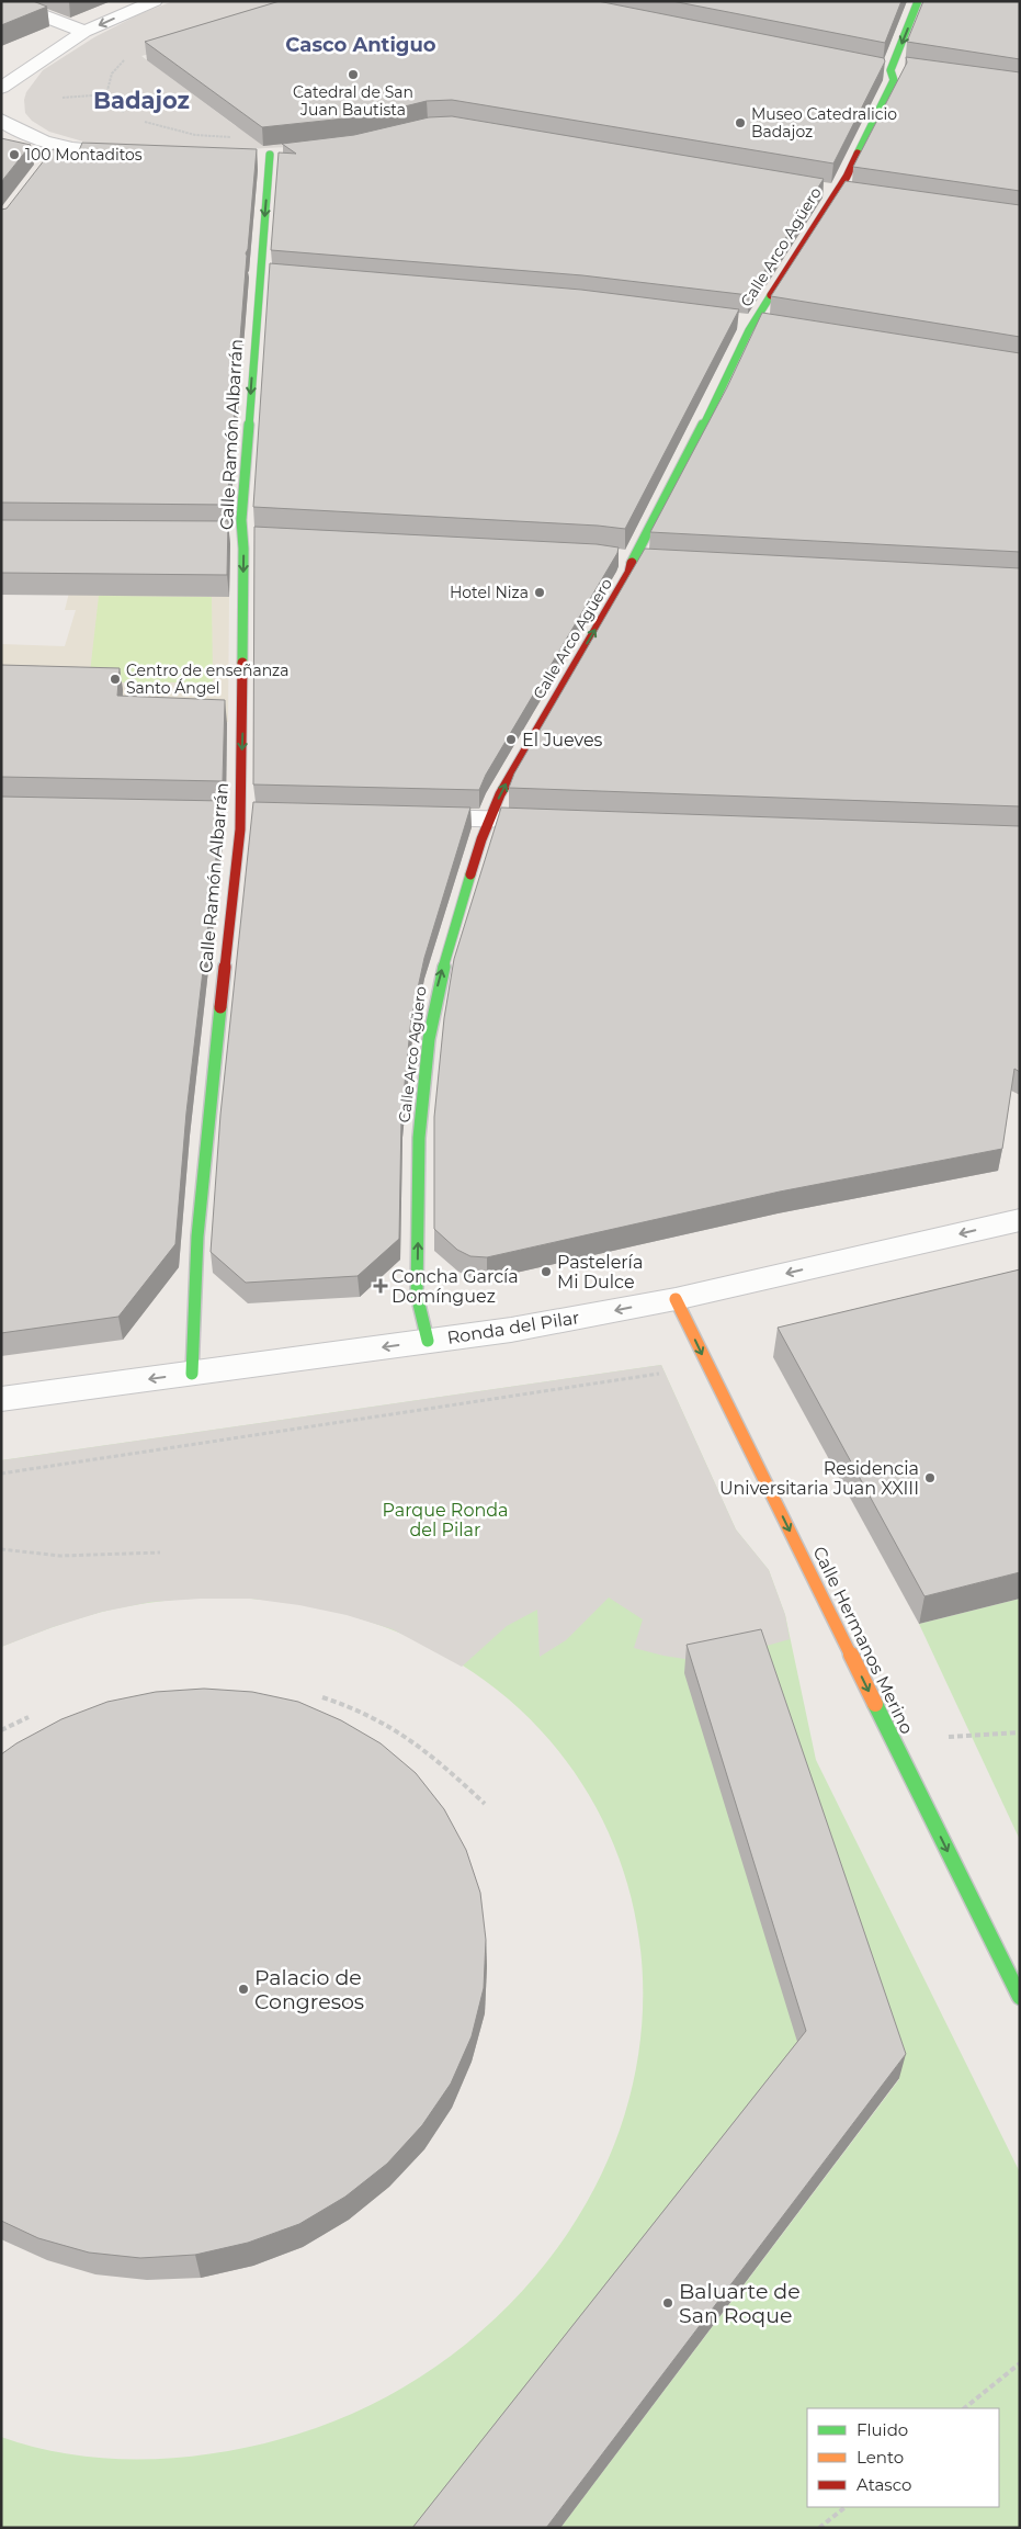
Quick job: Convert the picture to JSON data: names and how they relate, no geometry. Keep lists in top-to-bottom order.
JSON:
{
  "streets": {
    "street": [
      "Calle Arco Agüero",
      "Calle Ramón Albarrán",
      "Ronda del Pilar",
      "Calle Hermanos Merino"
    ]
  },
  "crossings": [
    ["Calle Arco Agüero", "Ronda del Pilar"],
    ["Calle Ramón Albarrán", "Ronda del Pilar"],
    ["Ronda del Pilar", "Calle Hermanos Merino"]
  ],
  "one_way": [
    "Calle Arco Agüero",
    "Calle Ramón Albarrán",
    "Ronda del Pilar",
    "Calle Hermanos Merino"
  ],
  "districts": ["Casco Antiguo", "Badajoz"],
  "parks": ["Parque Ronda del Pilar"],
  "places": {
    "other": [
      "Catedral de San Juan Bautista",
      "Museo Catedralicio Badajoz",
      "100 Montaditos",
      "Hotel Niza",
      "Centro de enseñanza Santo Ángel",
      "El Jueves",
      "Pastelería Mi Dulce",
      "Residencia Universitaria Juan XXIII",
      "Palacio de Congresos",
      "Baluarte de San Roque"
    ],
    "health": ["Concha García Domínguez"]
  },
  "legend": ["Fluido", "Lento", "Atasco"]
}
